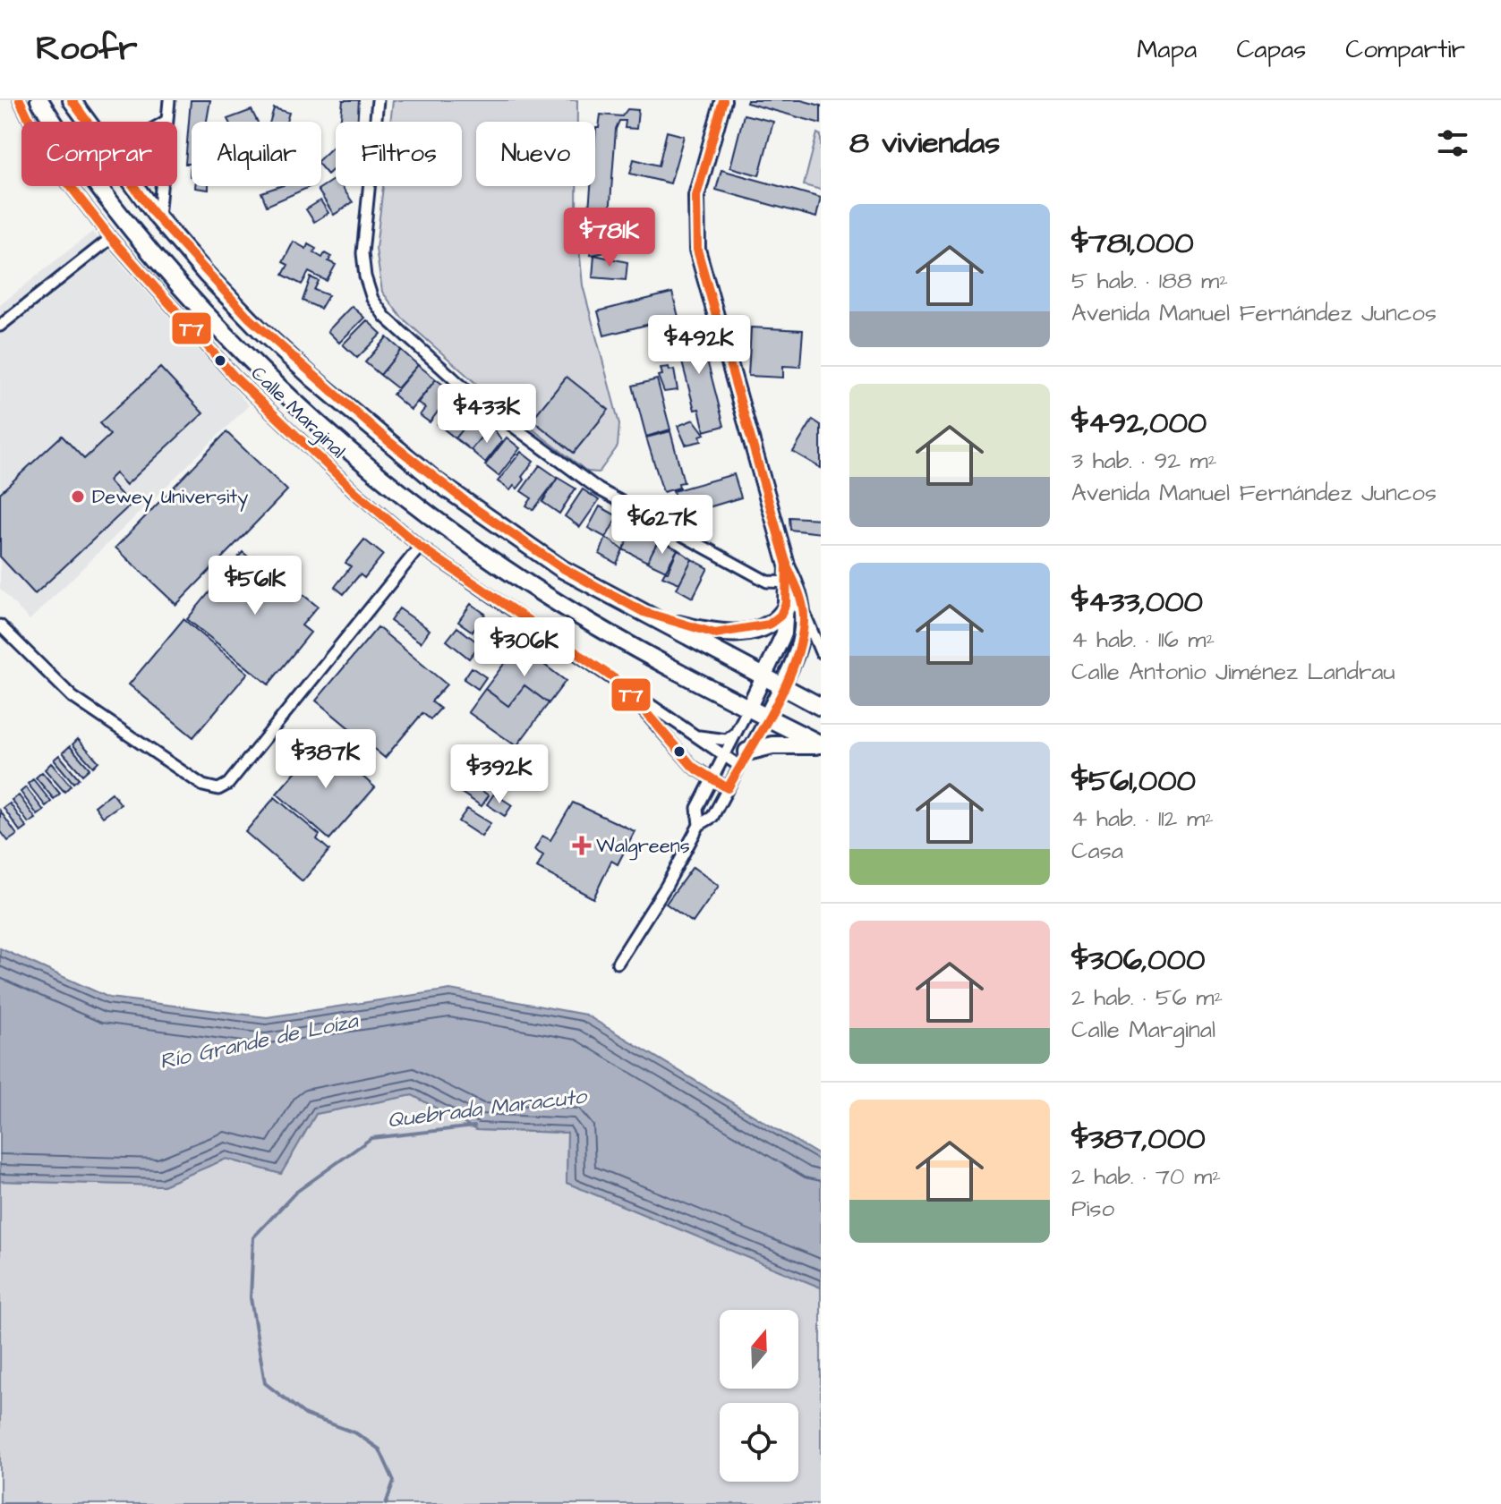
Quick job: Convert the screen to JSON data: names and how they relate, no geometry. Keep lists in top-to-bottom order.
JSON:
{
  "streets": {
    "street": ["Calle Marginal"]
  },
  "water": ["Río Grande de Loíza", "Quebrada Maracuto"],
  "places": {
    "other": ["Dewey University"],
    "health": ["Walgreens"]
  },
  "lines": ["transit line T7"],
  "north": "top",
  "page": {
    "header": "Roofr",
    "nav": ["Mapa", "Capas", "Compartir"],
    "heading": "8 viviendas",
    "chip": [
      "Comprar",
      "Alquilar",
      "Filtros",
      "Nuevo"
    ],
    "list": [
      {
        "name": "$781,000",
        "note": "5 hab. · 188 m² · Avenida Manuel Fernández Juncos"
      },
      {
        "name": "$492,000",
        "note": "3 hab. · 92 m² · Avenida Manuel Fernández Juncos"
      },
      {
        "name": "$433,000",
        "note": "4 hab. · 116 m² · Calle Antonio Jiménez Landrau"
      },
      {
        "name": "$561,000",
        "note": "4 hab. · 112 m² · Casa"
      },
      {
        "name": "$306,000",
        "note": "2 hab. · 56 m² · Calle Marginal"
      },
      {
        "name": "$387,000",
        "note": "2 hab. · 70 m² · Piso"
      }
    ],
    "price": [
      "$781K",
      "$492K",
      "$433K",
      "$627K",
      "$561K",
      "$306K",
      "$387K",
      "$392K"
    ]
  }
}
